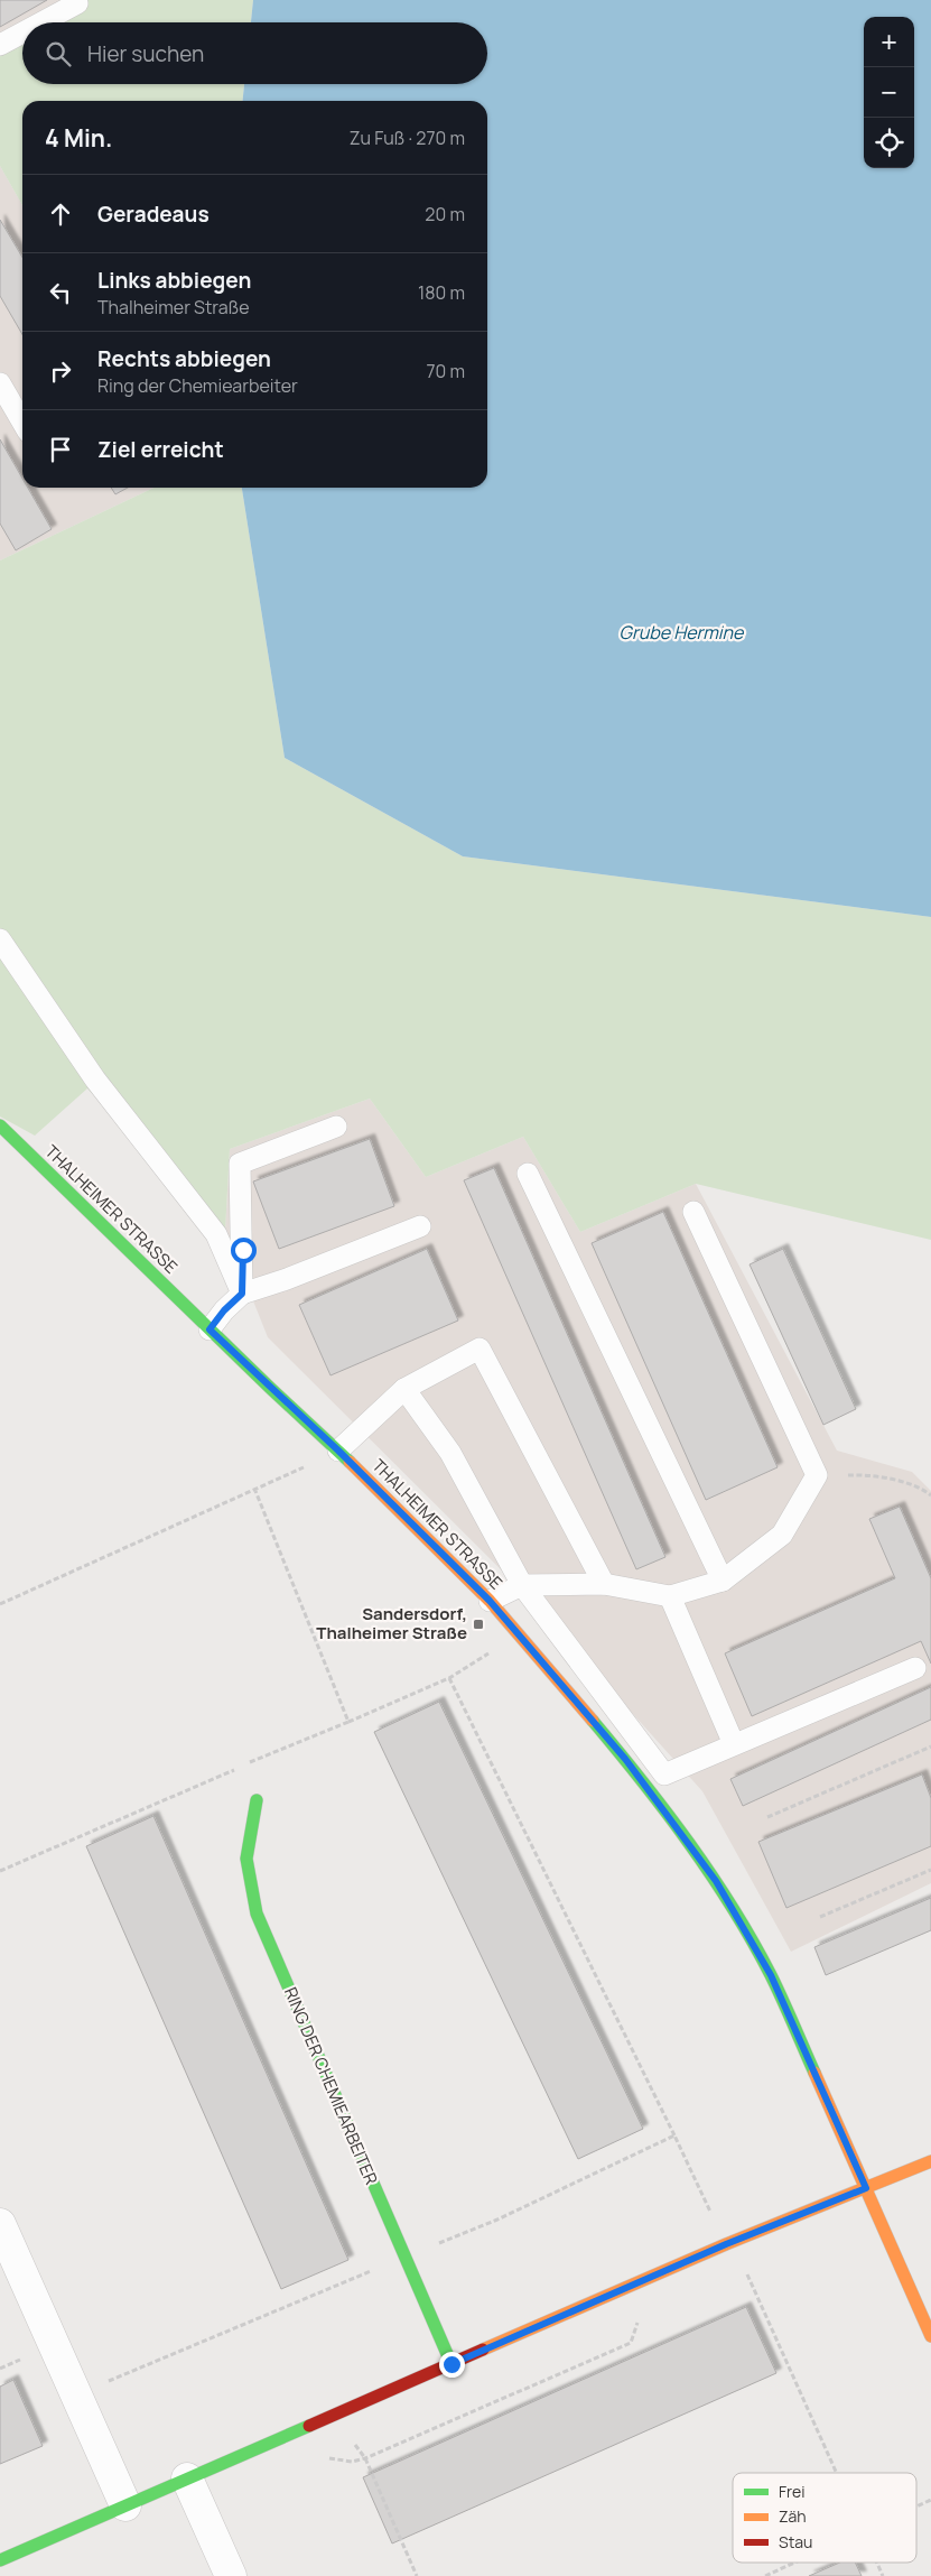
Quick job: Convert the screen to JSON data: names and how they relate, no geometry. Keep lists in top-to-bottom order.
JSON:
{
  "streets": {
    "street": ["THALHEIMER STRASSE", "RING DER CHEMIEARBEITER"]
  },
  "water": ["Grube Hermine"],
  "places": {
    "transit": ["Sandersdorf, Thalheimer Straße"]
  },
  "legend": ["Frei", "Zäh", "Stau"],
  "page": {
    "map_buttons": ["+", "−"],
    "search": "Hier suchen",
    "heading": ["4 Min.", "Zu Fuß · 270 m"],
    "list": [
      ["Geradeaus", "20 m"],
      ["Links abbiegen", "Thalheimer Straße", "180 m"],
      ["Rechts abbiegen", "Ring der Chemiearbeiter", "70 m"],
      "Ziel erreicht"
    ]
  }
}
